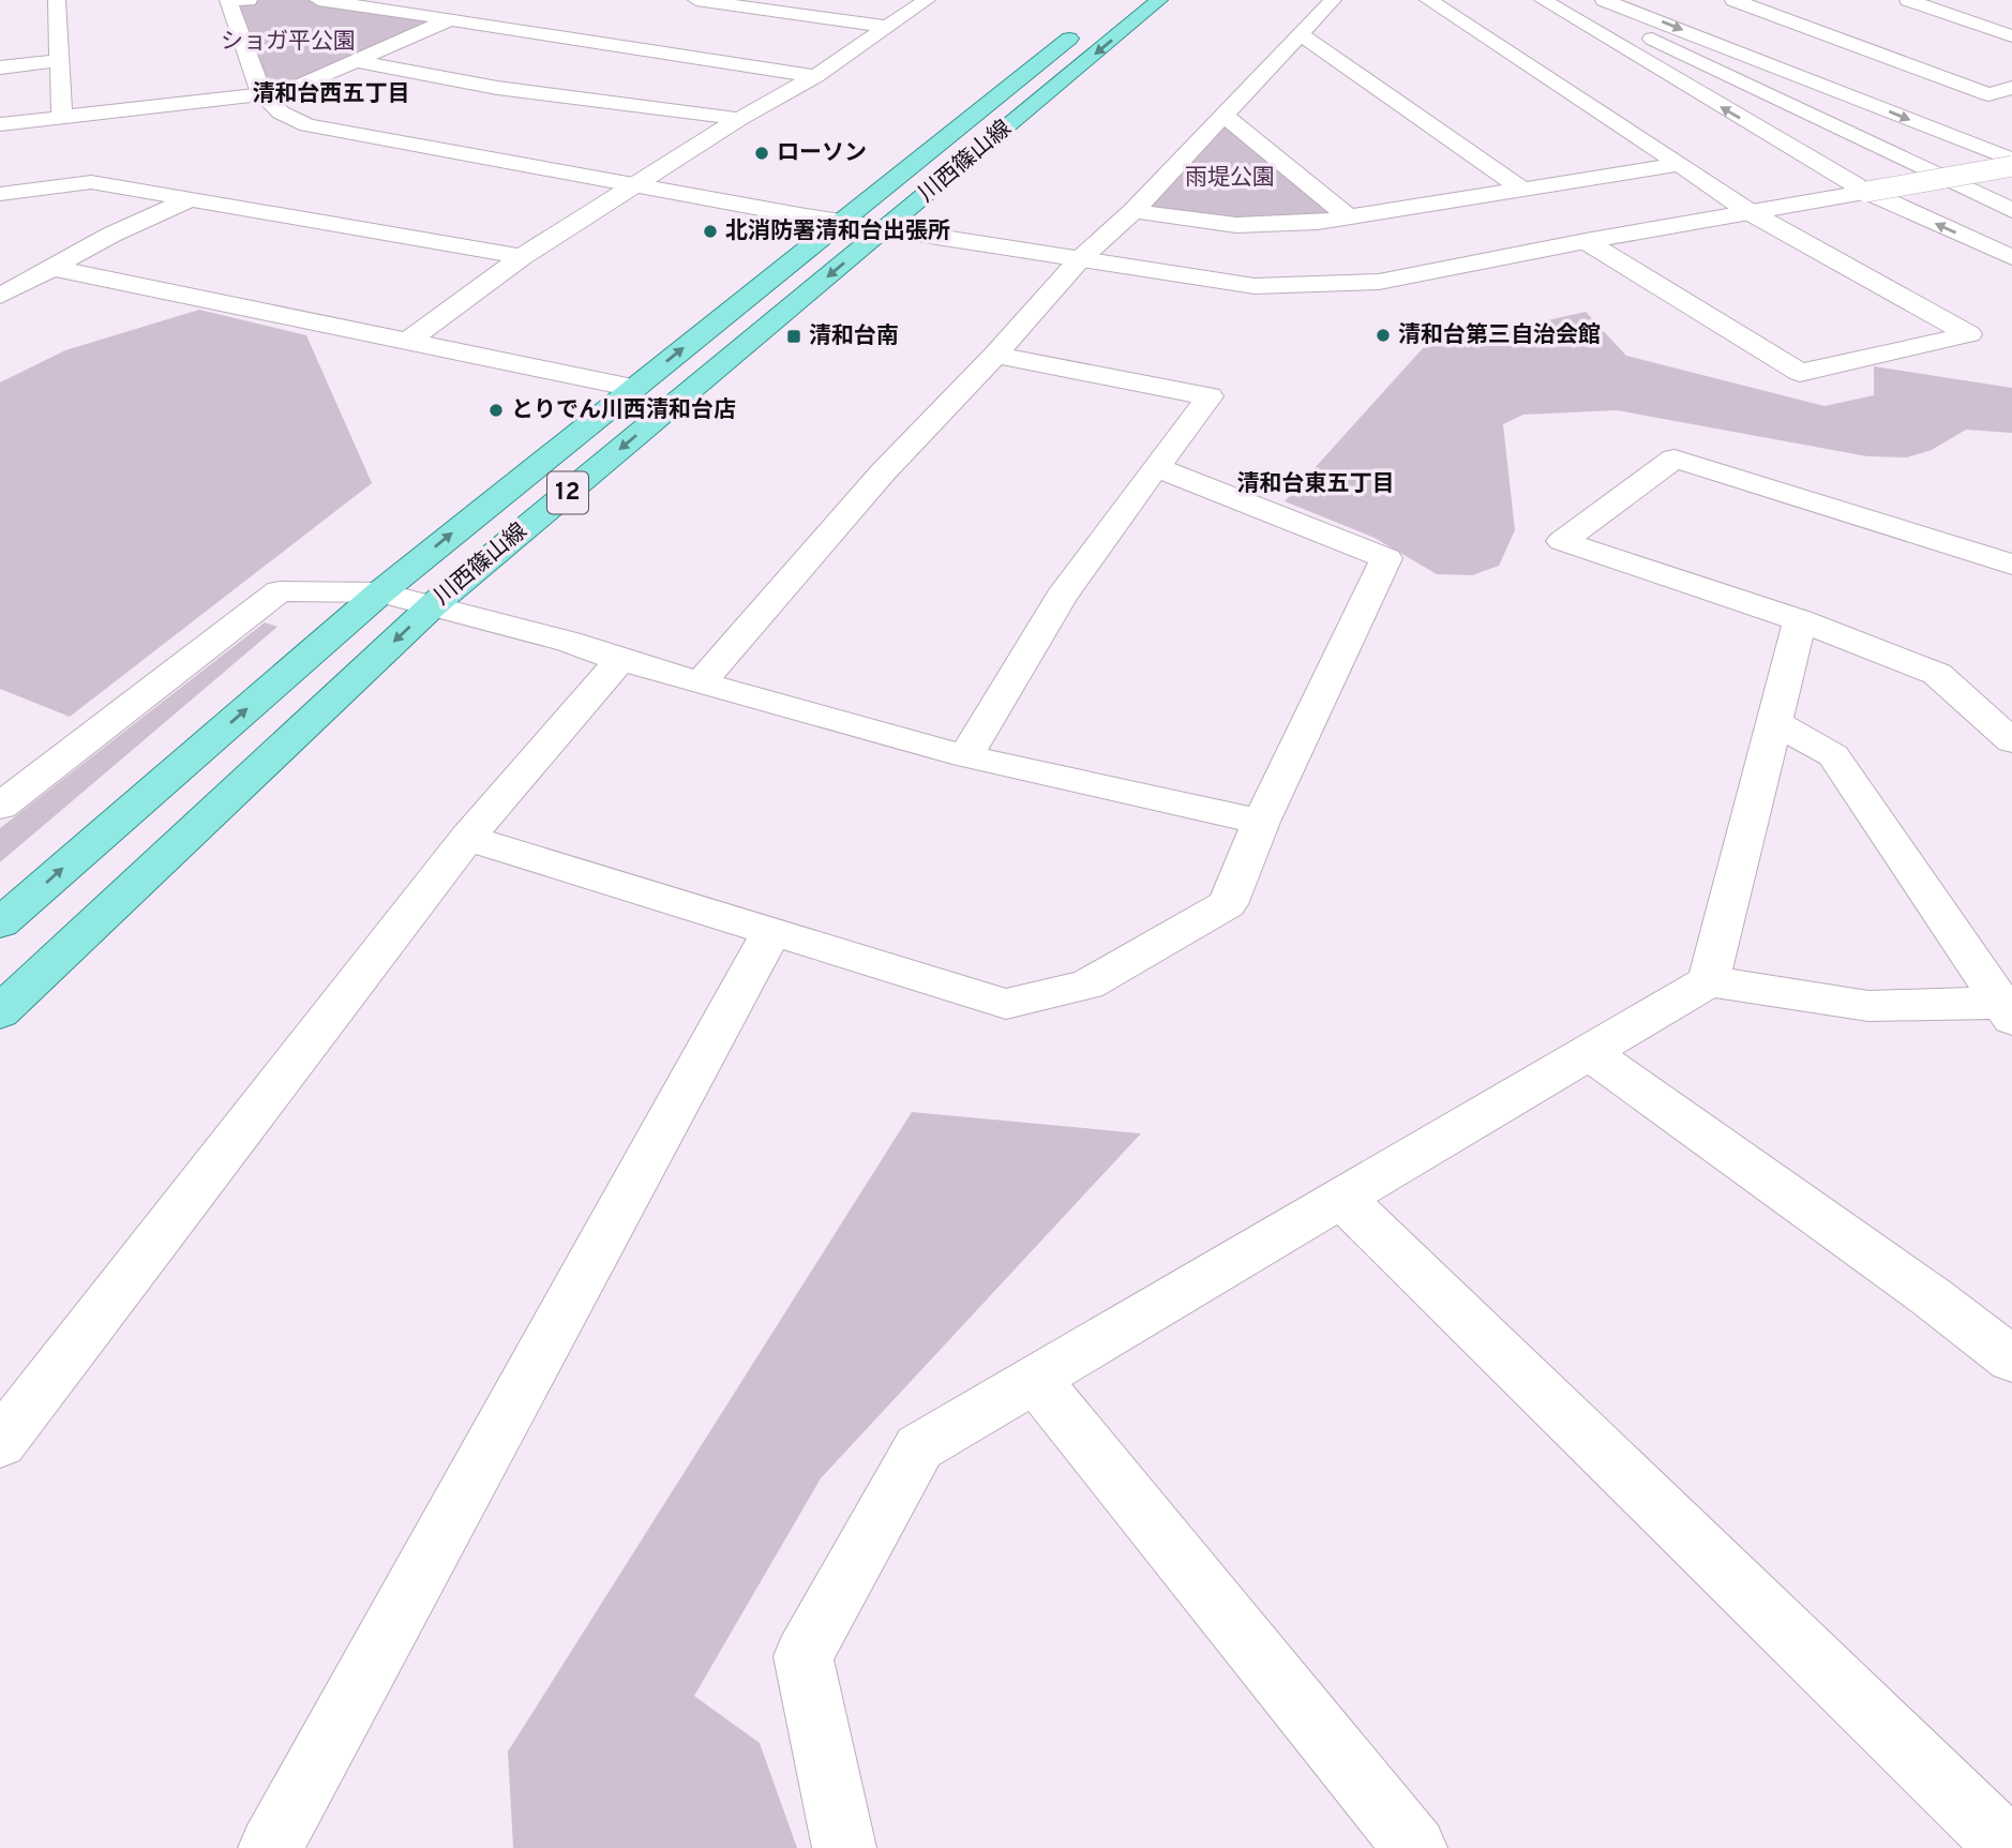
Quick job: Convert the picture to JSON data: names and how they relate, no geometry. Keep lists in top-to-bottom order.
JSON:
{
  "streets": {
    "main road": ["川西篠山線", "12"]
  },
  "districts": ["清和台西五丁目", "清和台東五丁目"],
  "parks": ["ショガ平公園", "雨堤公園"],
  "places": {
    "other": [
      "ローソン",
      "北消防署清和台出張所",
      "清和台第三自治会館",
      "とりでん川西清和台店"
    ],
    "transit": ["清和台南"]
  }
}
